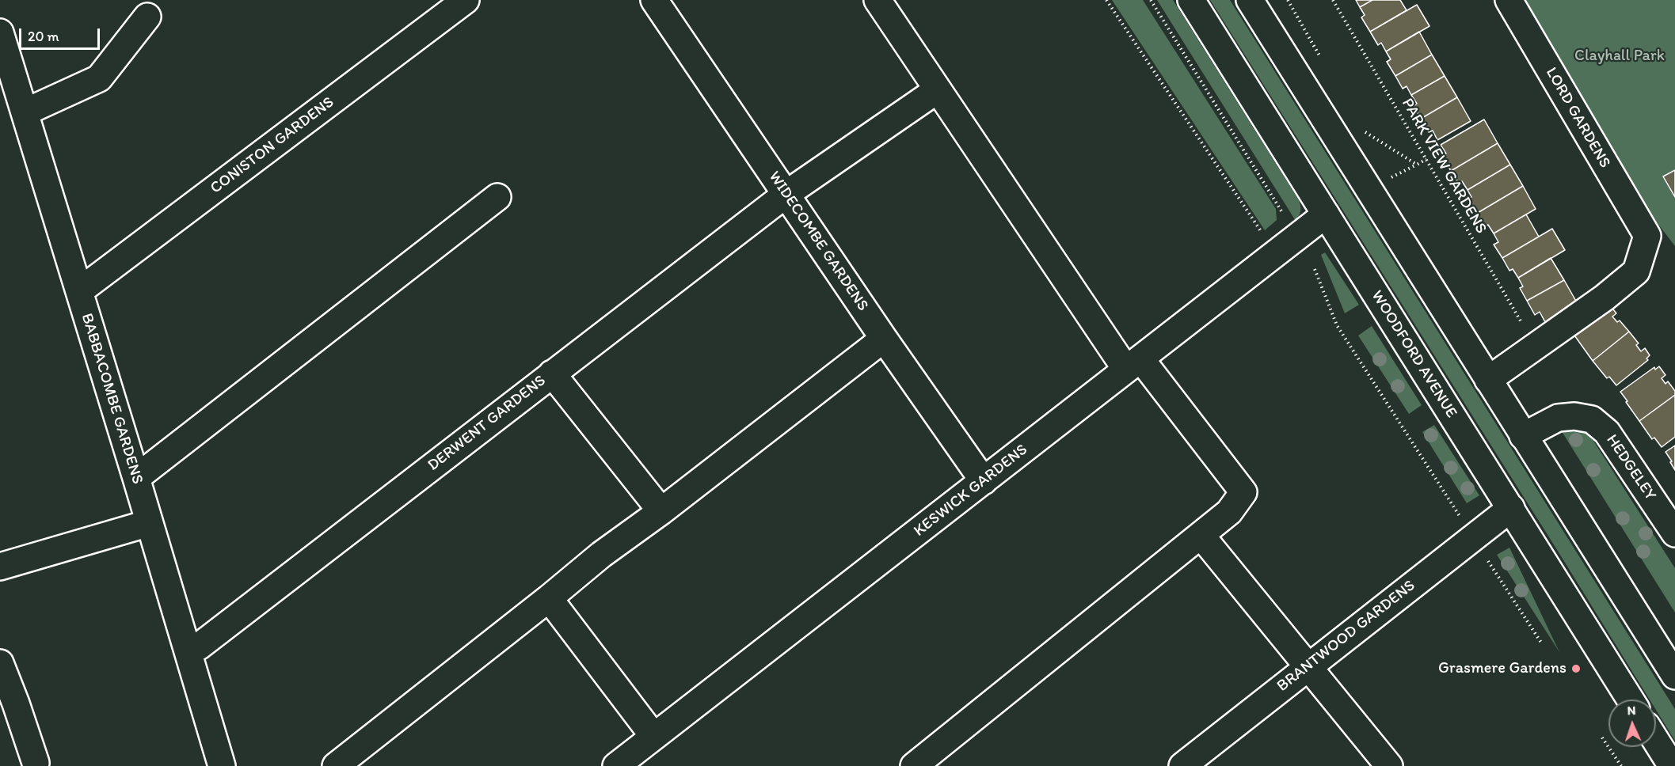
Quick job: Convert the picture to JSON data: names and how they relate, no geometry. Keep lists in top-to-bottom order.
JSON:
{
  "streets": {
    "main road": [
      "LORD GARDENS",
      "CONISTON GARDENS",
      "WIDECOMBE GARDENS",
      "WOODFORD AVENUE",
      "BABBACOMBE GARDENS",
      "DERWENT GARDENS",
      "HEDGELEY",
      "KESWICK GARDENS",
      "BRANTWOOD GARDENS"
    ],
    "path": ["PARK VIEW GARDENS"]
  },
  "crossings": [
    ["CONISTON GARDENS", "BABBACOMBE GARDENS"],
    ["WIDECOMBE GARDENS", "DERWENT GARDENS"],
    ["WIDECOMBE GARDENS", "KESWICK GARDENS"],
    ["WOODFORD AVENUE", "KESWICK GARDENS"],
    ["WOODFORD AVENUE", "BRANTWOOD GARDENS"],
    ["BABBACOMBE GARDENS", "DERWENT GARDENS"]
  ],
  "parks": ["Clayhall Park"],
  "places": ["Grasmere Gardens"],
  "scale_bar": "20 m",
  "north": "top"
}
